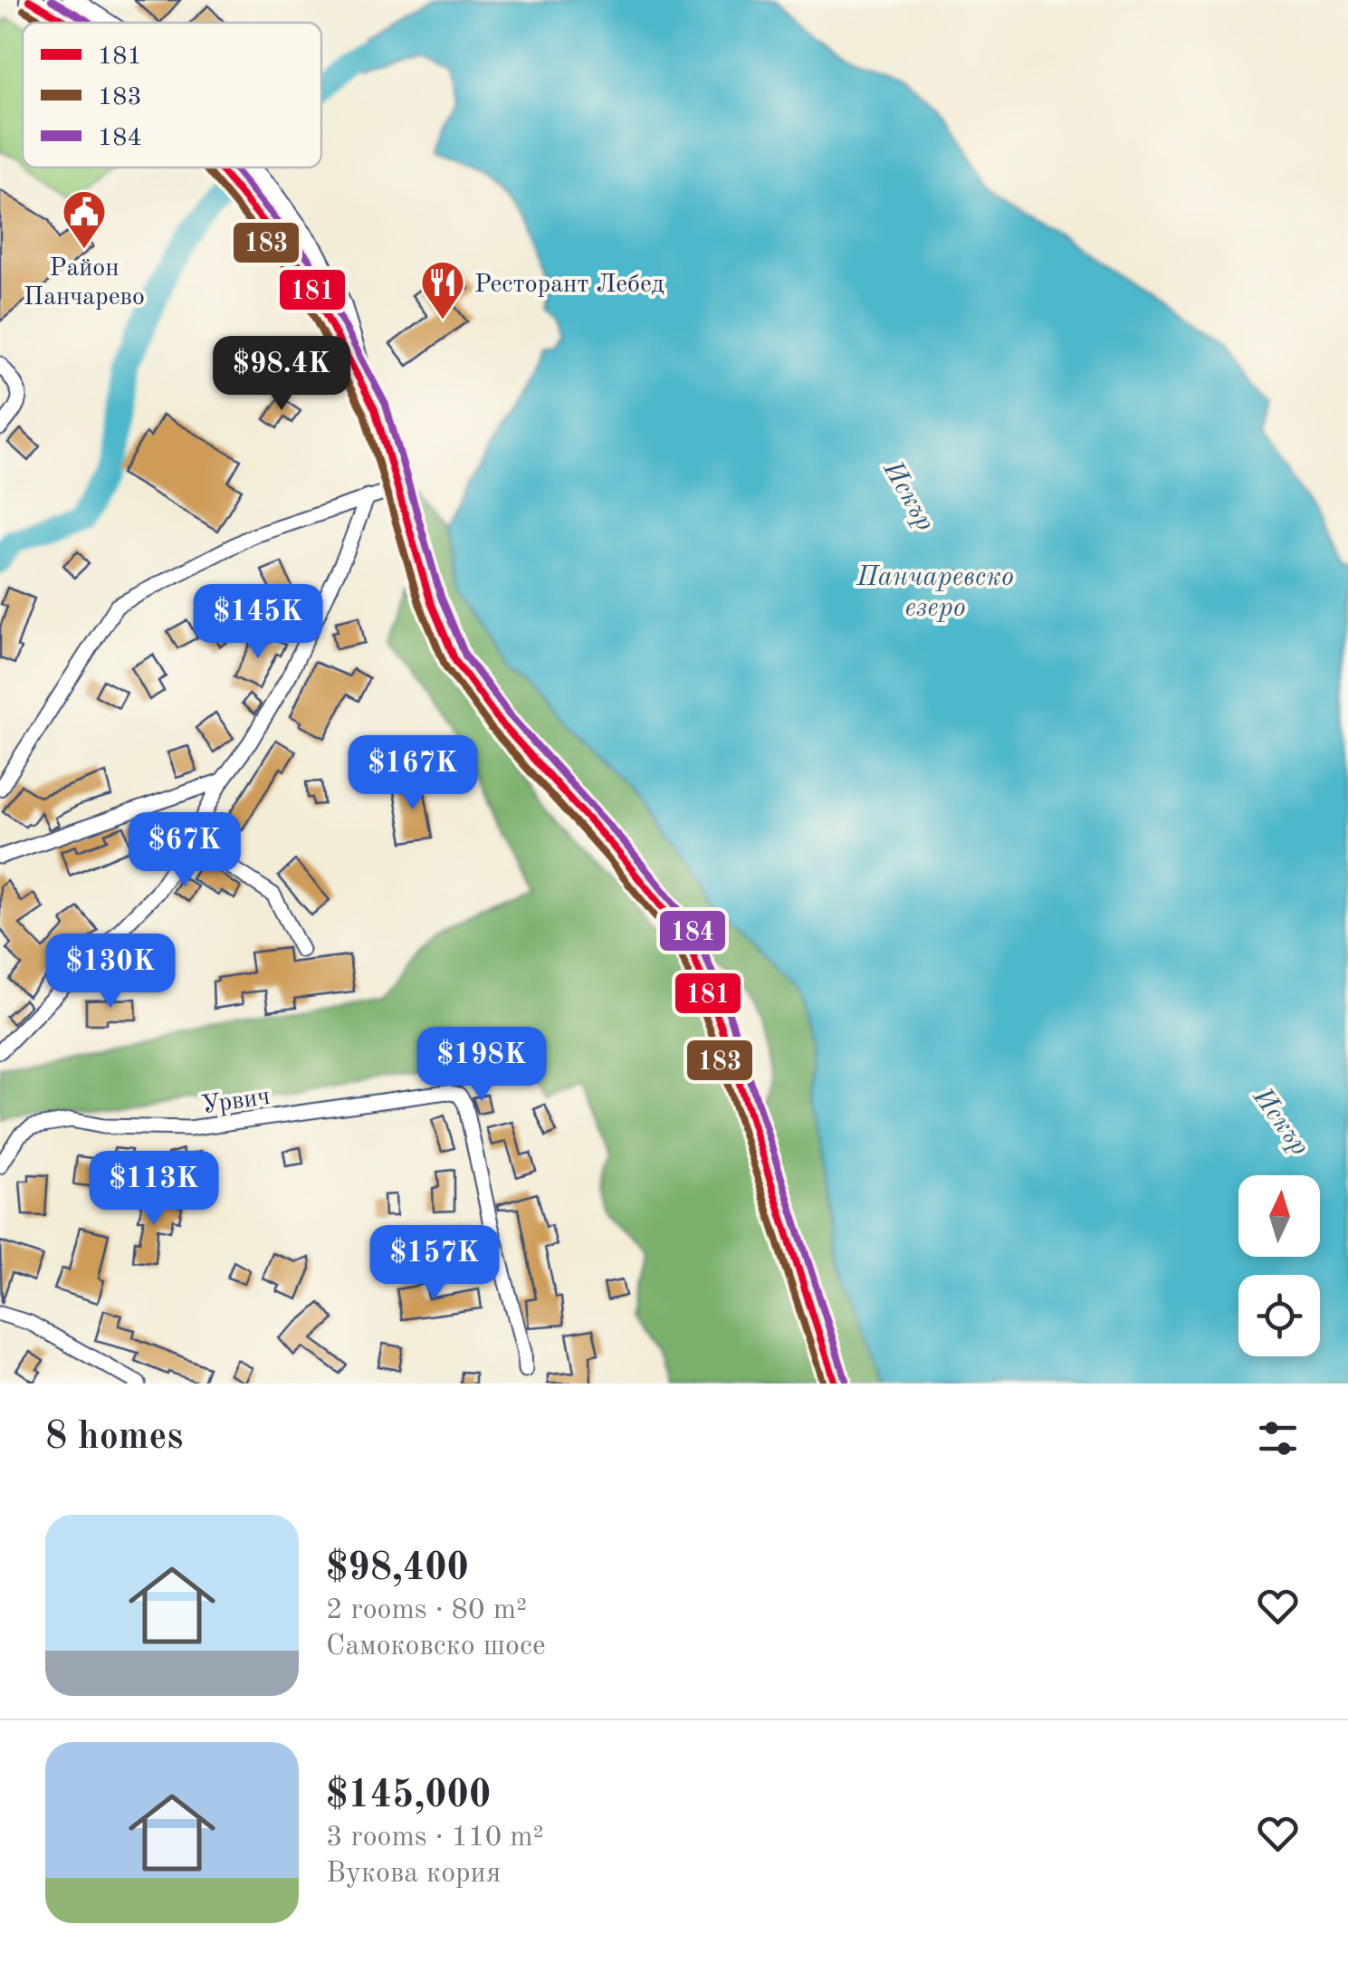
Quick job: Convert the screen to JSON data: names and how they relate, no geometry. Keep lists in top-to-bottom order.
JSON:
{
  "streets": {
    "street": ["Урвич"]
  },
  "water": ["Искър", "Панчаревско езеро"],
  "places": {
    "public building": ["Район Панчарево"],
    "restaurant": ["Ресторант Лебед"]
  },
  "lines": ["transit line 181", "transit line 184", "transit line 183"],
  "legend": ["181", "183", "184"],
  "north": "top",
  "page": {
    "price": [
      "$98.4K",
      "$145K",
      "$167K",
      "$67K",
      "$130K",
      "$198K",
      "$113K",
      "$157K"
    ],
    "heading": "8 homes",
    "list": [
      {
        "name": "$98,400",
        "note": "2 rooms · 80 m² · Самоковско шосе"
      },
      {
        "name": "$145,000",
        "note": "3 rooms · 110 m² · Вукова кория"
      }
    ]
  }
}
